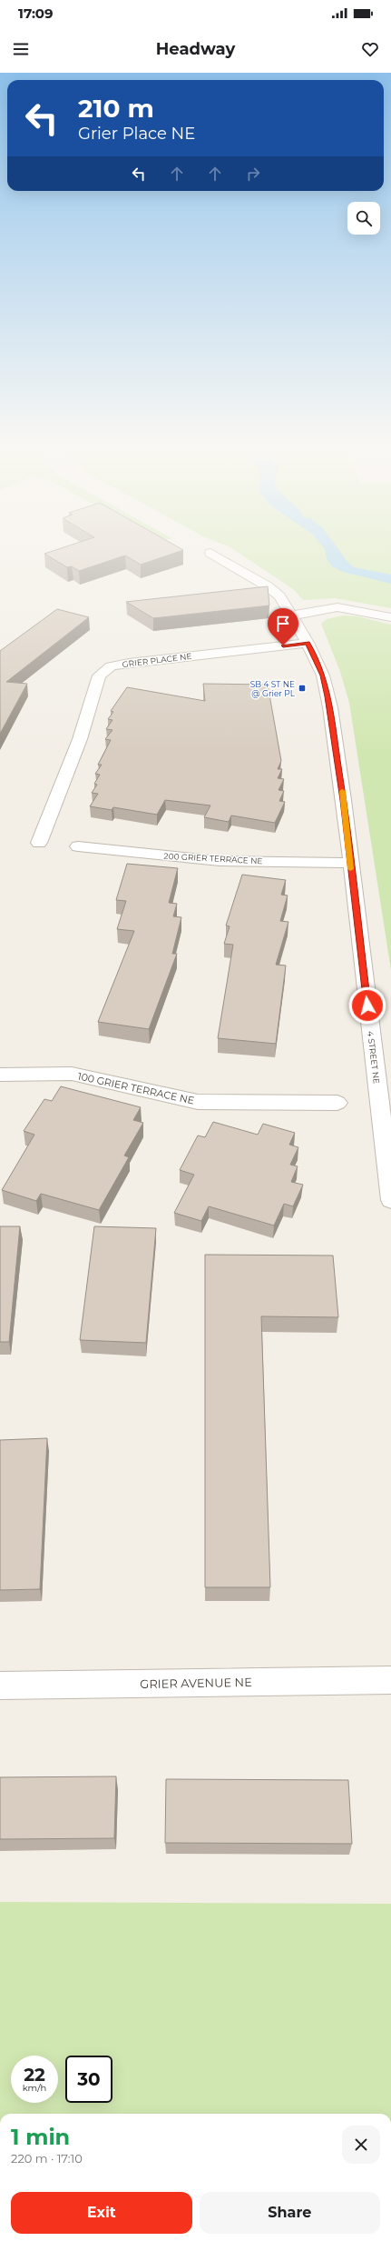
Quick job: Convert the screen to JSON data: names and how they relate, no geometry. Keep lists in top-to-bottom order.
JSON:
{
  "streets": {
    "street": [
      "GRIER PLACE NE",
      "200 GRIER TERRACE NE",
      "4 STREET NE",
      "100 GRIER TERRACE NE",
      "GRIER AVENUE NE"
    ]
  },
  "crossings": [
    ["GRIER PLACE NE", "4 STREET NE"],
    ["200 GRIER TERRACE NE", "4 STREET NE"]
  ],
  "places": {
    "transit": ["SB 4 ST NE @ Grier PL"]
  },
  "page": {
    "status": "17:09",
    "header": "Headway",
    "turn": ["210 m", "Grier Place NE"],
    "speed": "22 km/h",
    "limit": "30",
    "heading": ["1 min", "220 m · 17:10"],
    "buttons": ["Exit", "Share"]
  }
}
